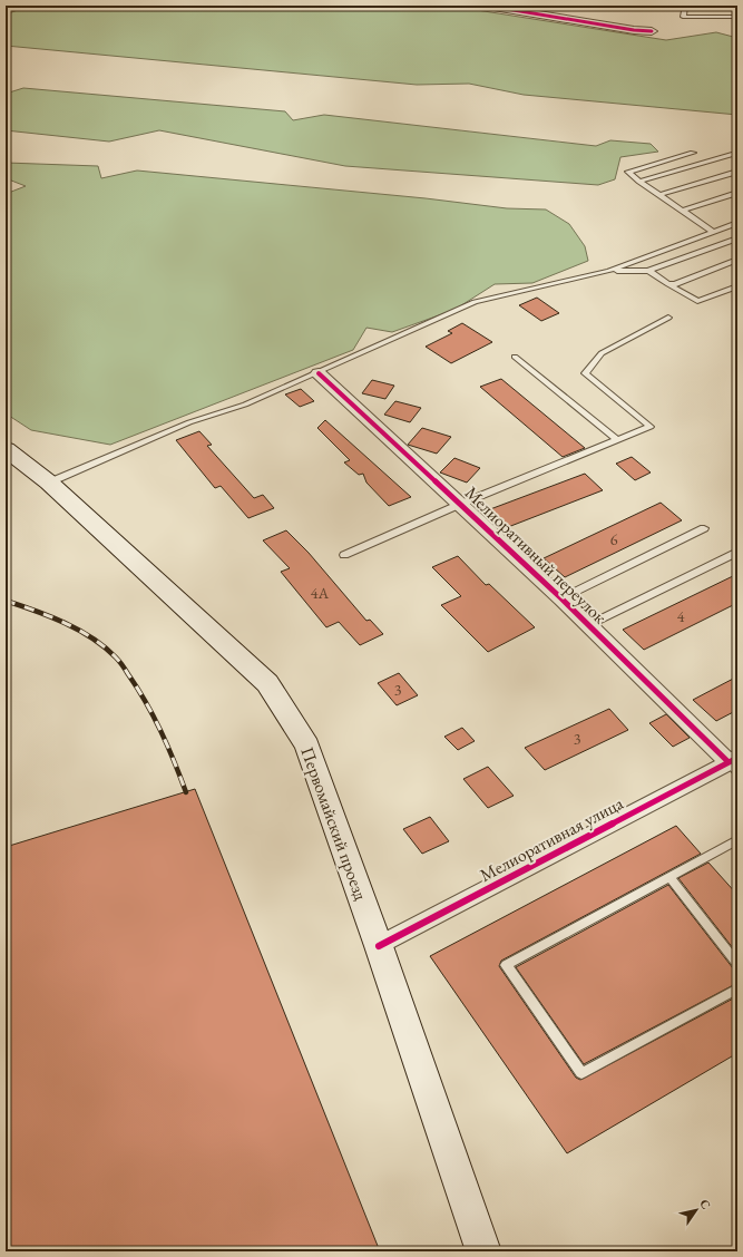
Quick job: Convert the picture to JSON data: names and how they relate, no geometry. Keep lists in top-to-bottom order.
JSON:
{
  "streets": {
    "main road": ["Первомайский проезд"],
    "street": ["Мелиоративный переулок", "Мелиоративная улица"]
  },
  "crossings": [
    ["Мелиоративный переулок", "Мелиоративная улица"],
    ["Первомайский проезд", "Мелиоративная улица"]
  ],
  "house_numbers": [
    "6",
    "4А",
    "4",
    "3",
    "3"
  ],
  "north": "top right"
}
